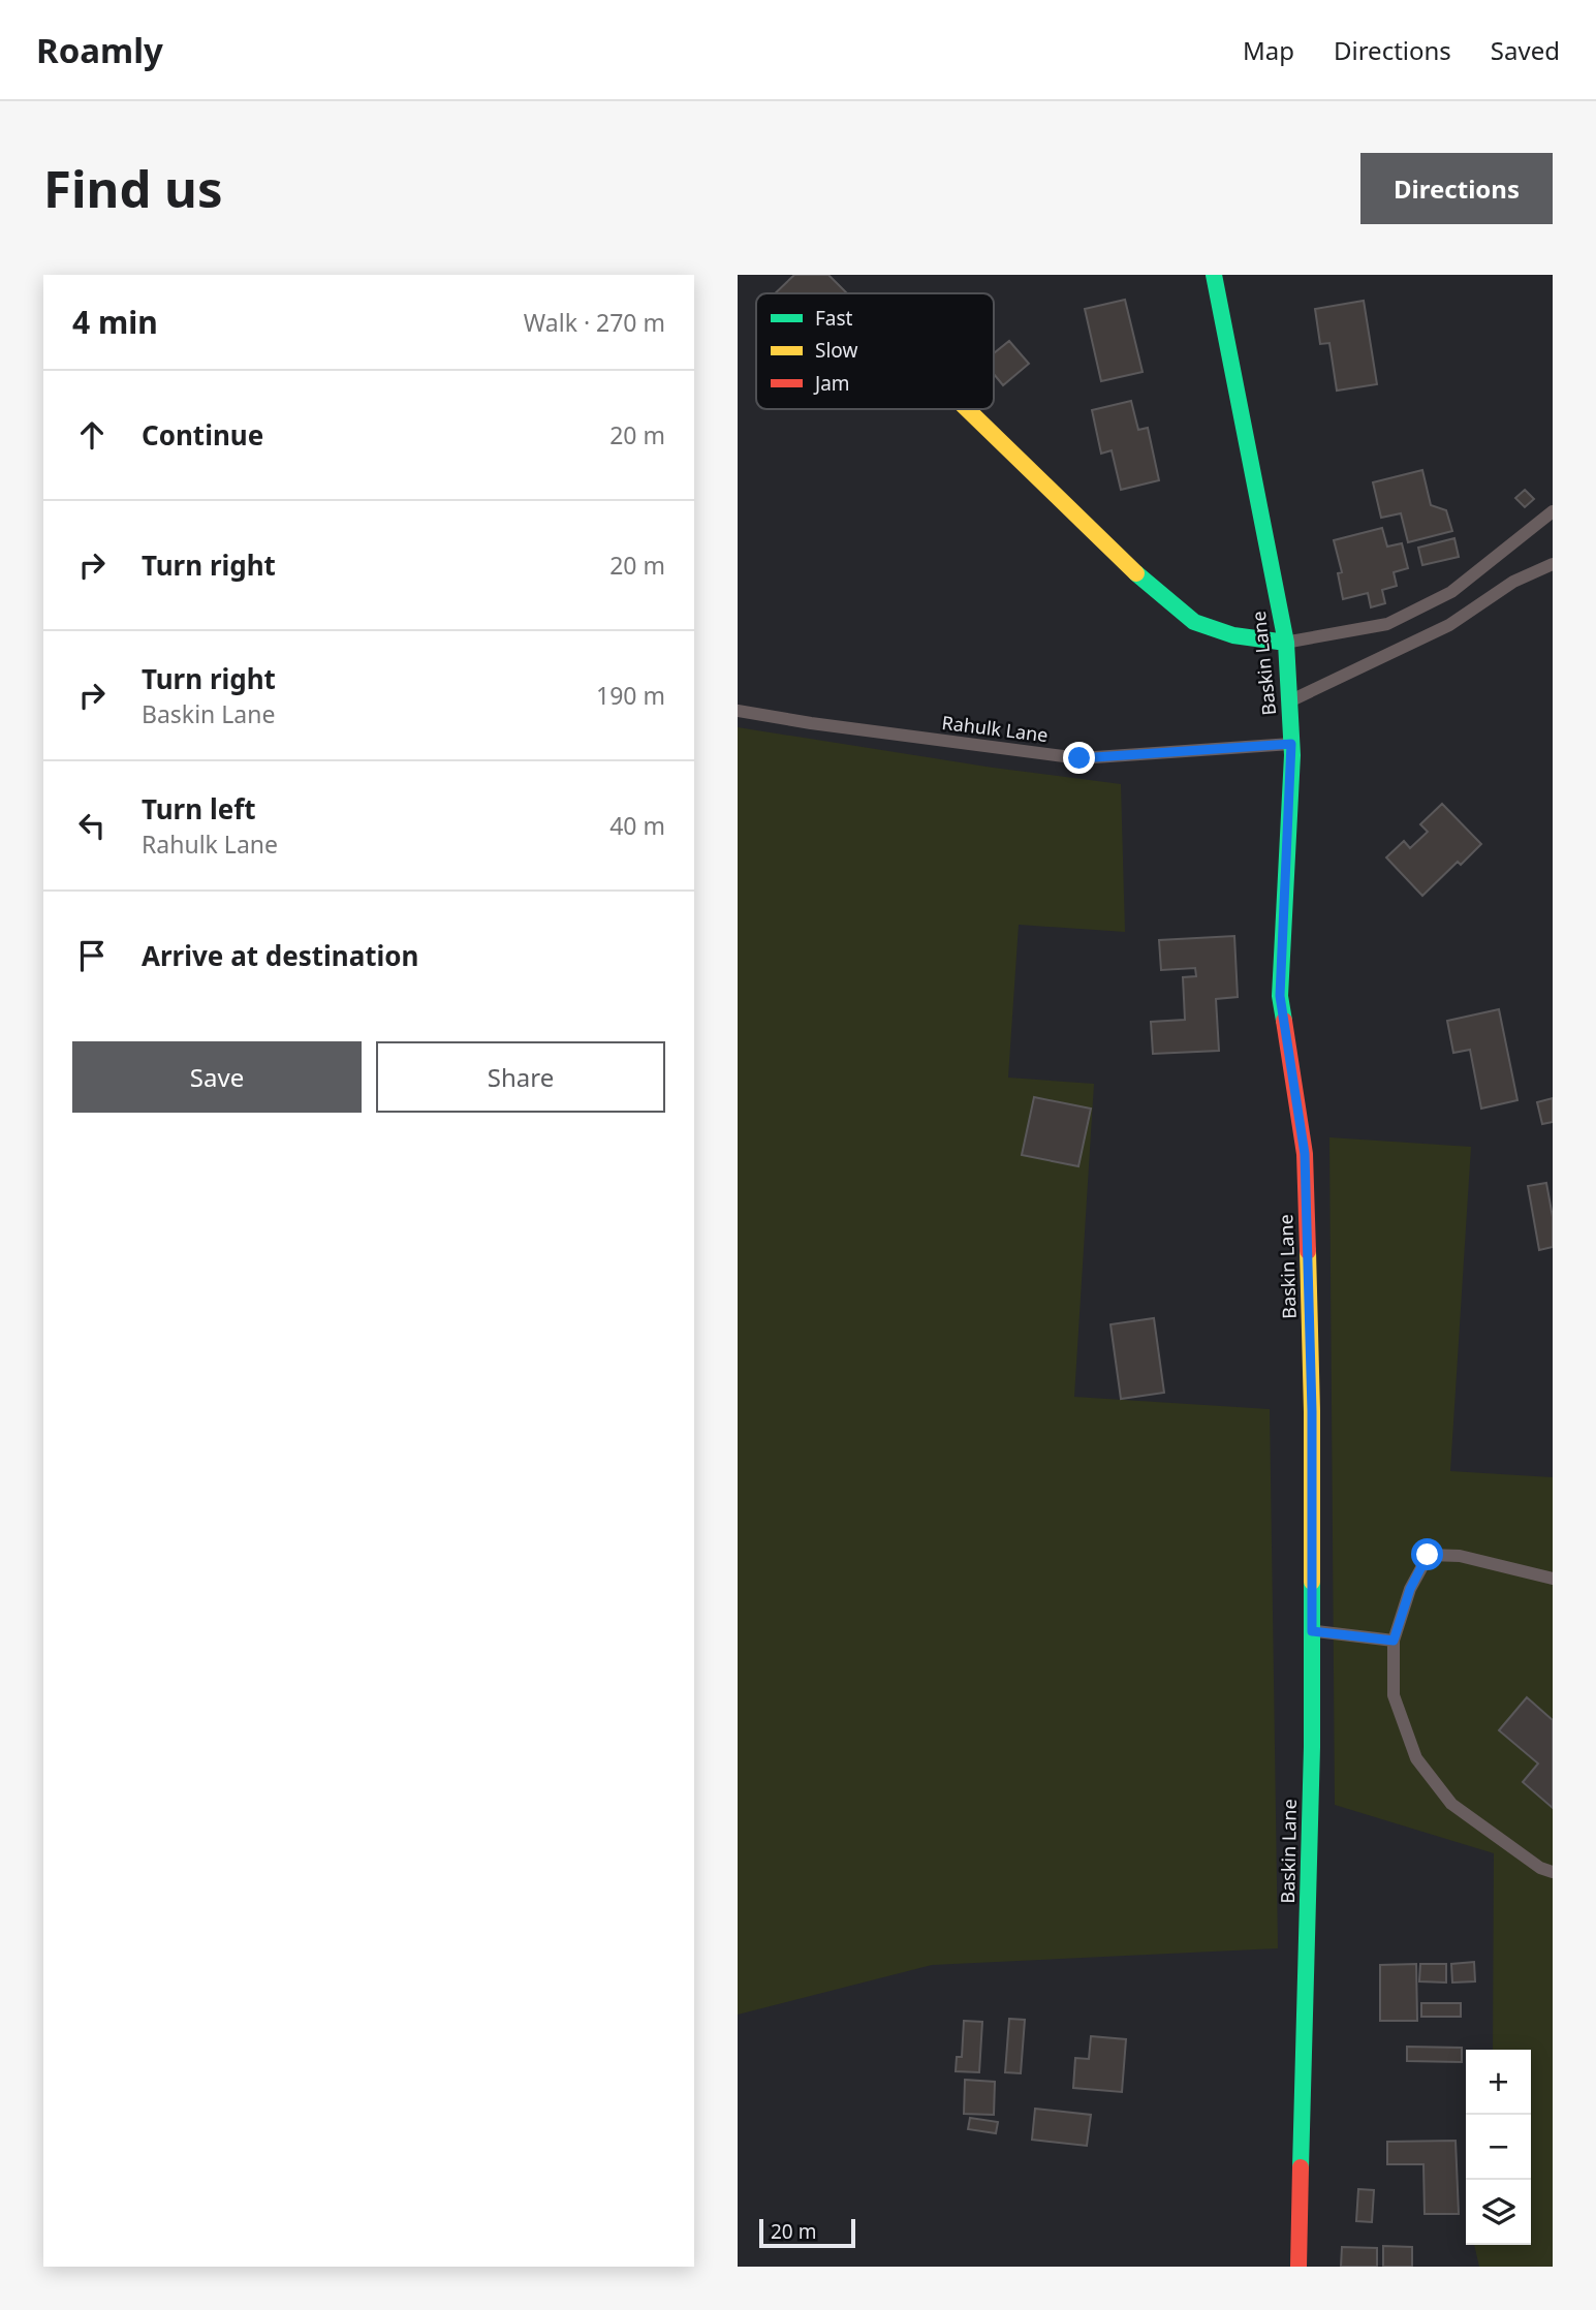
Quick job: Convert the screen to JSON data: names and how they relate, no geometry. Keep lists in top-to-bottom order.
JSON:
{
  "streets": {
    "street": ["Baskin Lane"],
    "lane": ["Rahulk Lane"]
  },
  "crossings": [
    ["Baskin Lane", "Rahulk Lane"]
  ],
  "legend": ["Fast", "Slow", "Jam"],
  "scale_bar": "20 m",
  "page": {
    "header": "Roamly",
    "nav": ["Map", "Directions", "Saved"],
    "buttons": [
      "Directions",
      ["Save", "Share"]
    ],
    "title": "Find us",
    "heading": ["4 min", "Walk · 270 m"],
    "list": [
      ["Continue", "20 m"],
      ["Turn right", "20 m"],
      ["Turn right", "Baskin Lane", "190 m"],
      ["Turn left", "Rahulk Lane", "40 m"],
      "Arrive at destination"
    ],
    "map_buttons": ["+", "−"],
    "scale": "20 m"
  }
}
